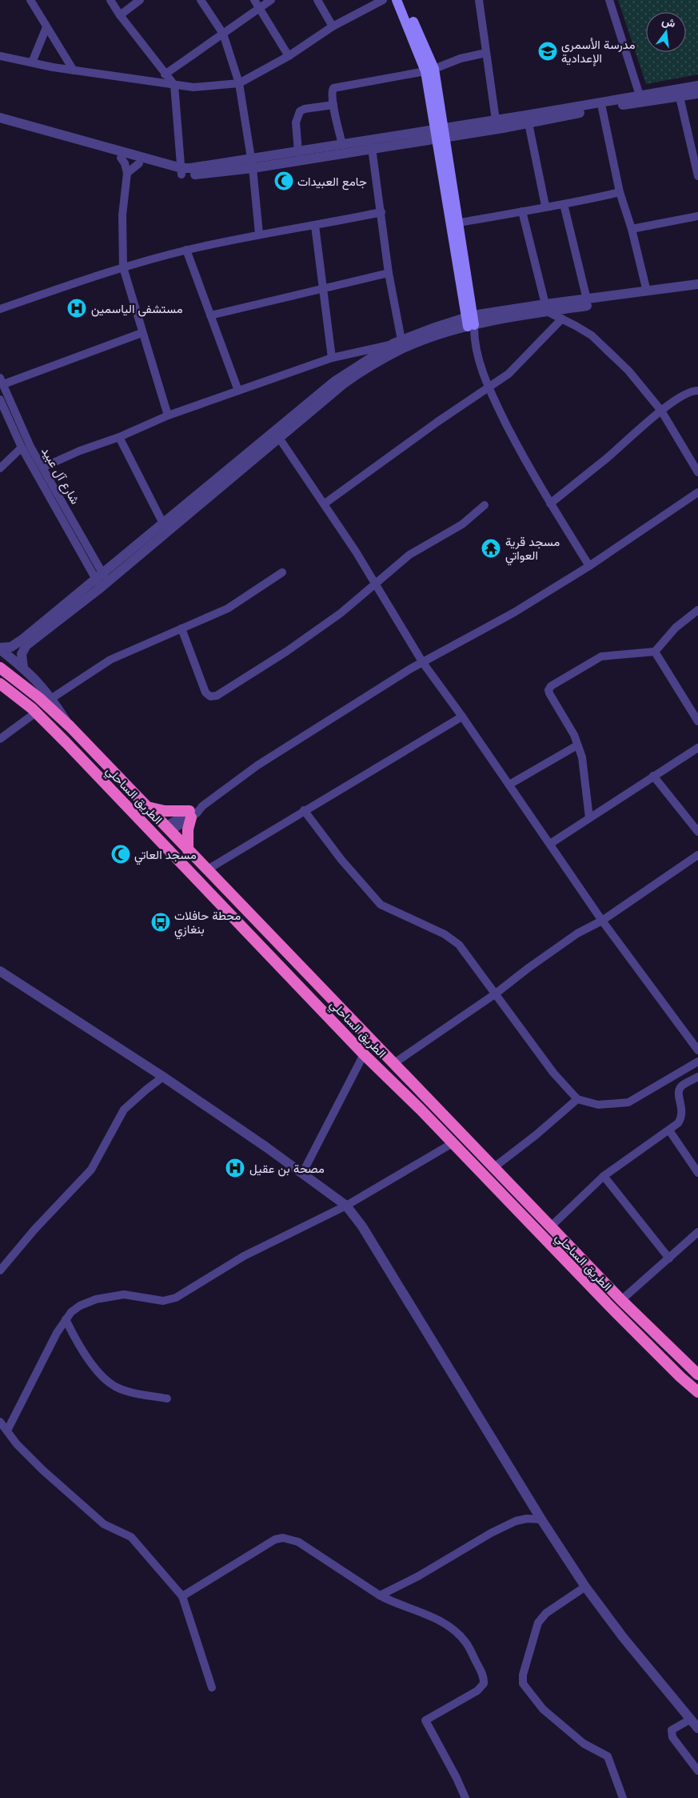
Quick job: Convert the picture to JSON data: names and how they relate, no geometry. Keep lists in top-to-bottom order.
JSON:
{
  "streets": {
    "highway": ["الطريق الساحلي"],
    "street": ["شارع آل عبيد"]
  },
  "places": {
    "school or university": ["مدرسة الأسمري الإعدادية"],
    "mosque": ["جامع العبيدات", "مسجد العاتي"],
    "hospital": ["مستشفى الياسمين", "مصحة بن عقيل"],
    "temple": ["مسجد قرية العواتي"],
    "bus stop": ["محطة حافلات بنغازي"]
  },
  "north": "top"
}
